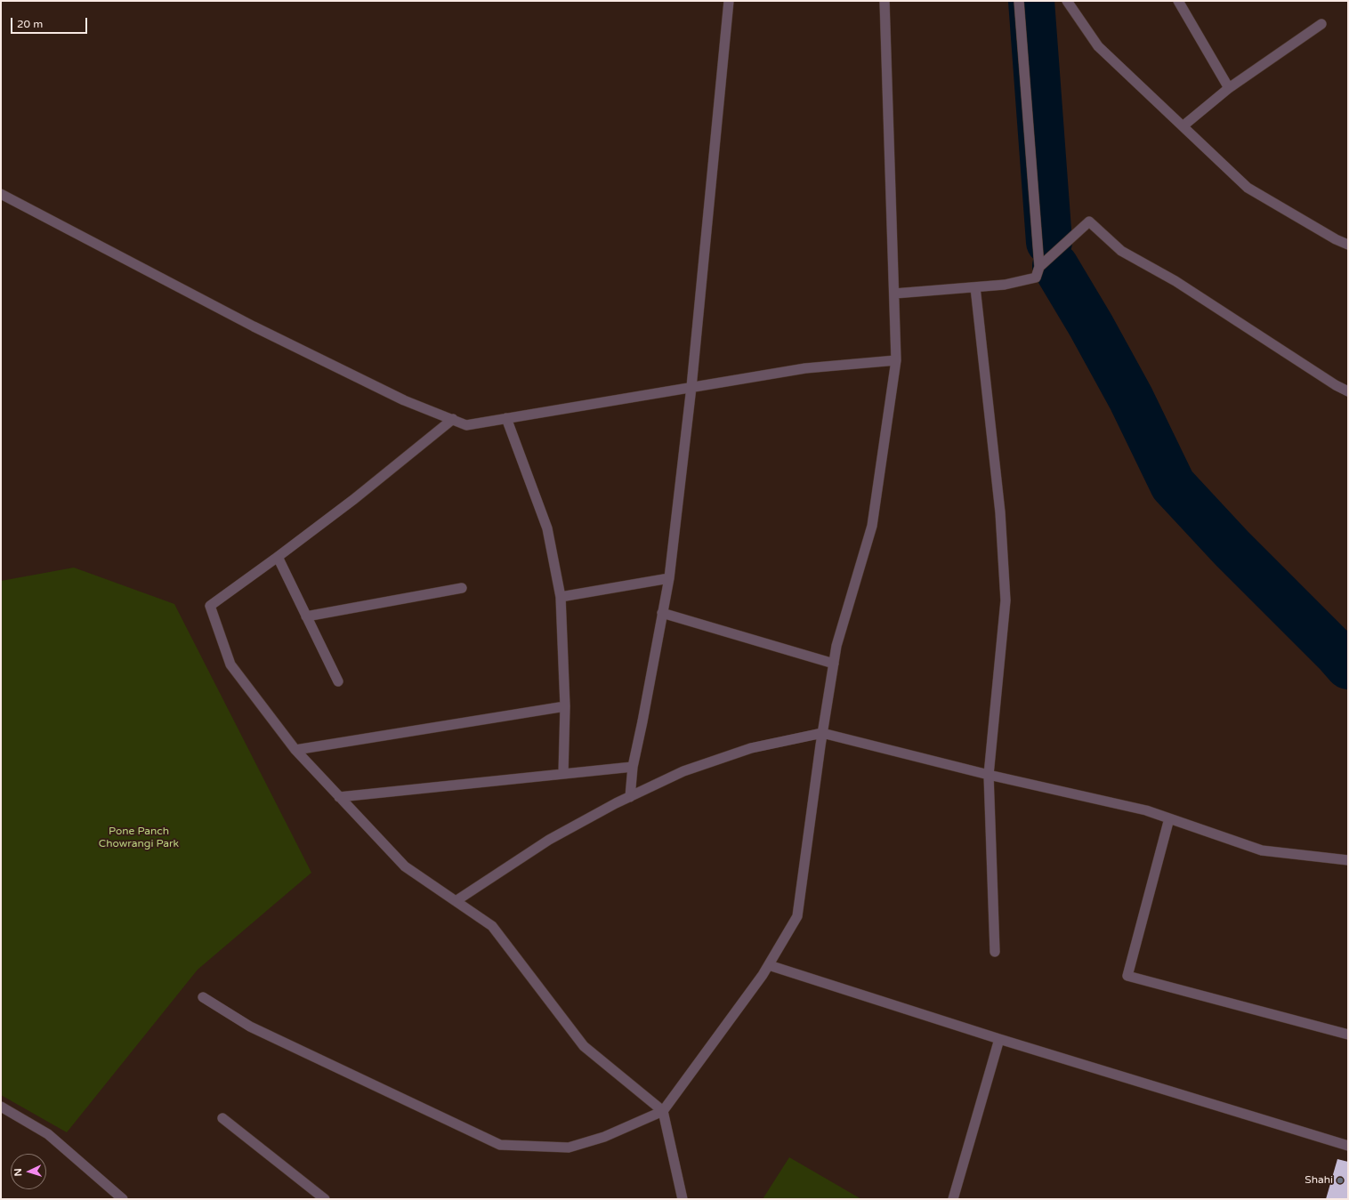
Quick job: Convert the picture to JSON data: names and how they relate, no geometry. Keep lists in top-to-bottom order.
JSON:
{
  "parks": ["Pone Panch Chowrangi Park"],
  "places": ["Shahi"],
  "scale_bar": "20 m",
  "north": "left"
}
